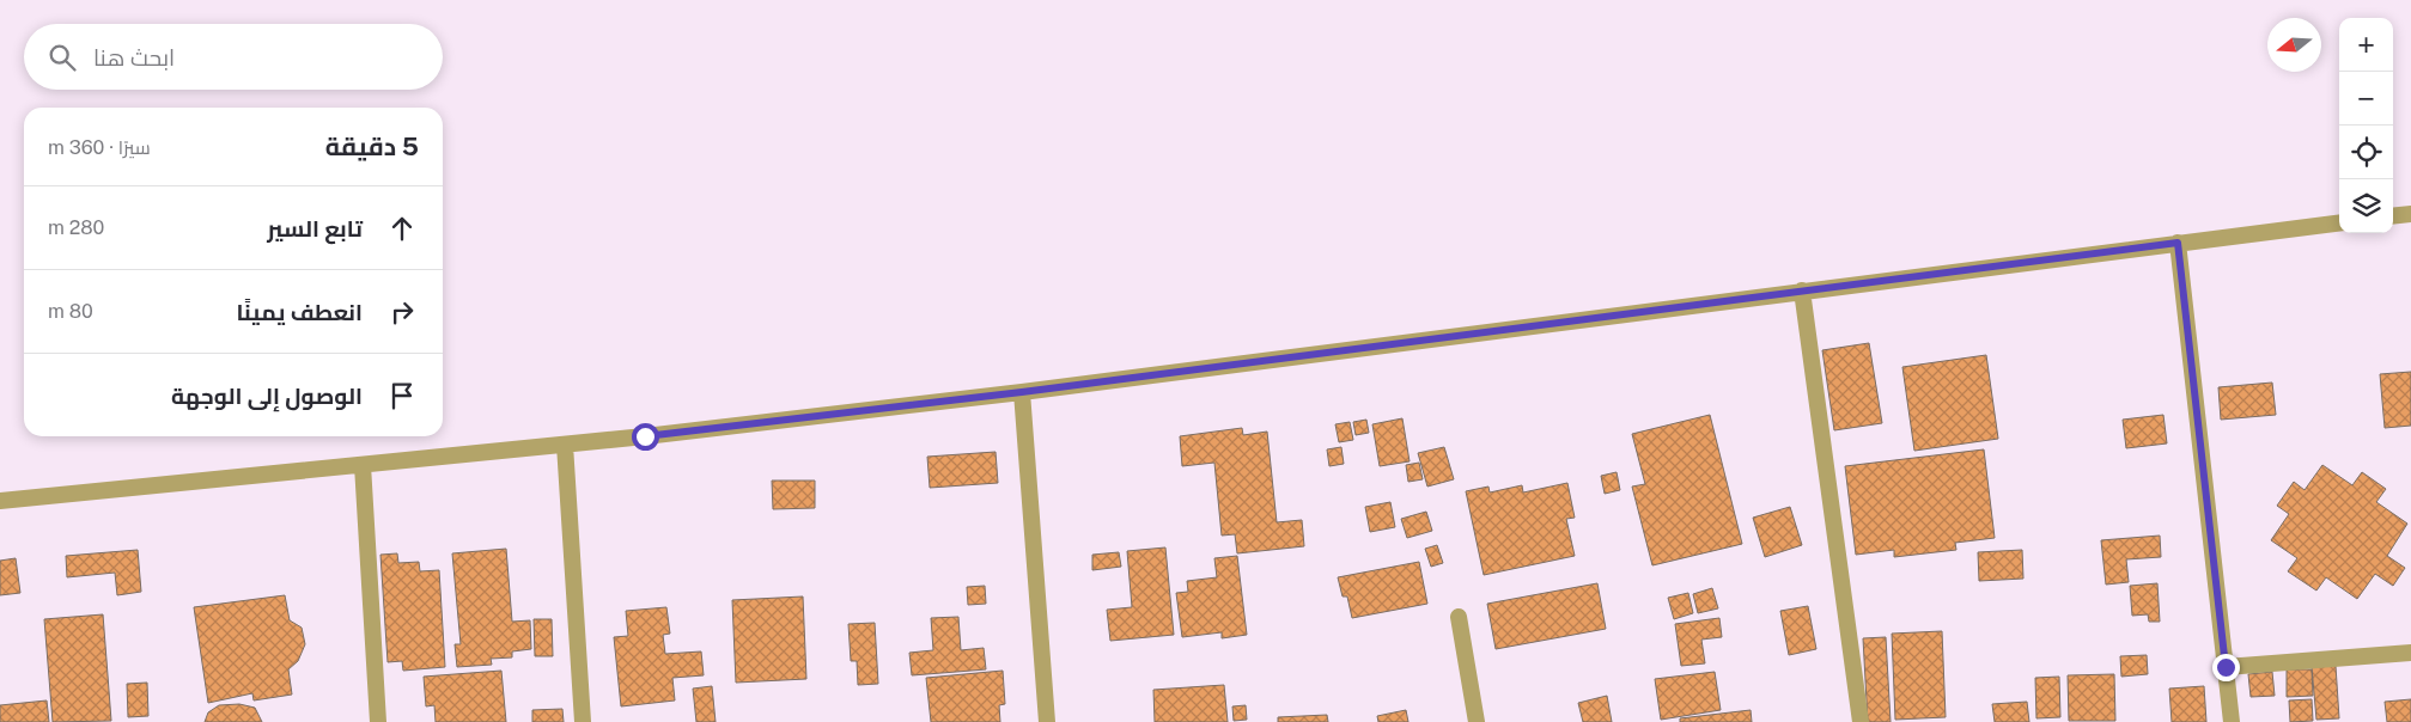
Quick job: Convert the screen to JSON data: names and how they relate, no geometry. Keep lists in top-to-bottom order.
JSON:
{
  "north": "left",
  "page": {
    "map_buttons": ["+", "−"],
    "search": "ابحث هنا",
    "heading": ["5 دقيقة", "سيرًا · 360 m"],
    "list": [
      ["تابع السير", "280 m"],
      ["انعطف يمينًا", "80 m"],
      "الوصول إلى الوجهة"
    ]
  }
}
